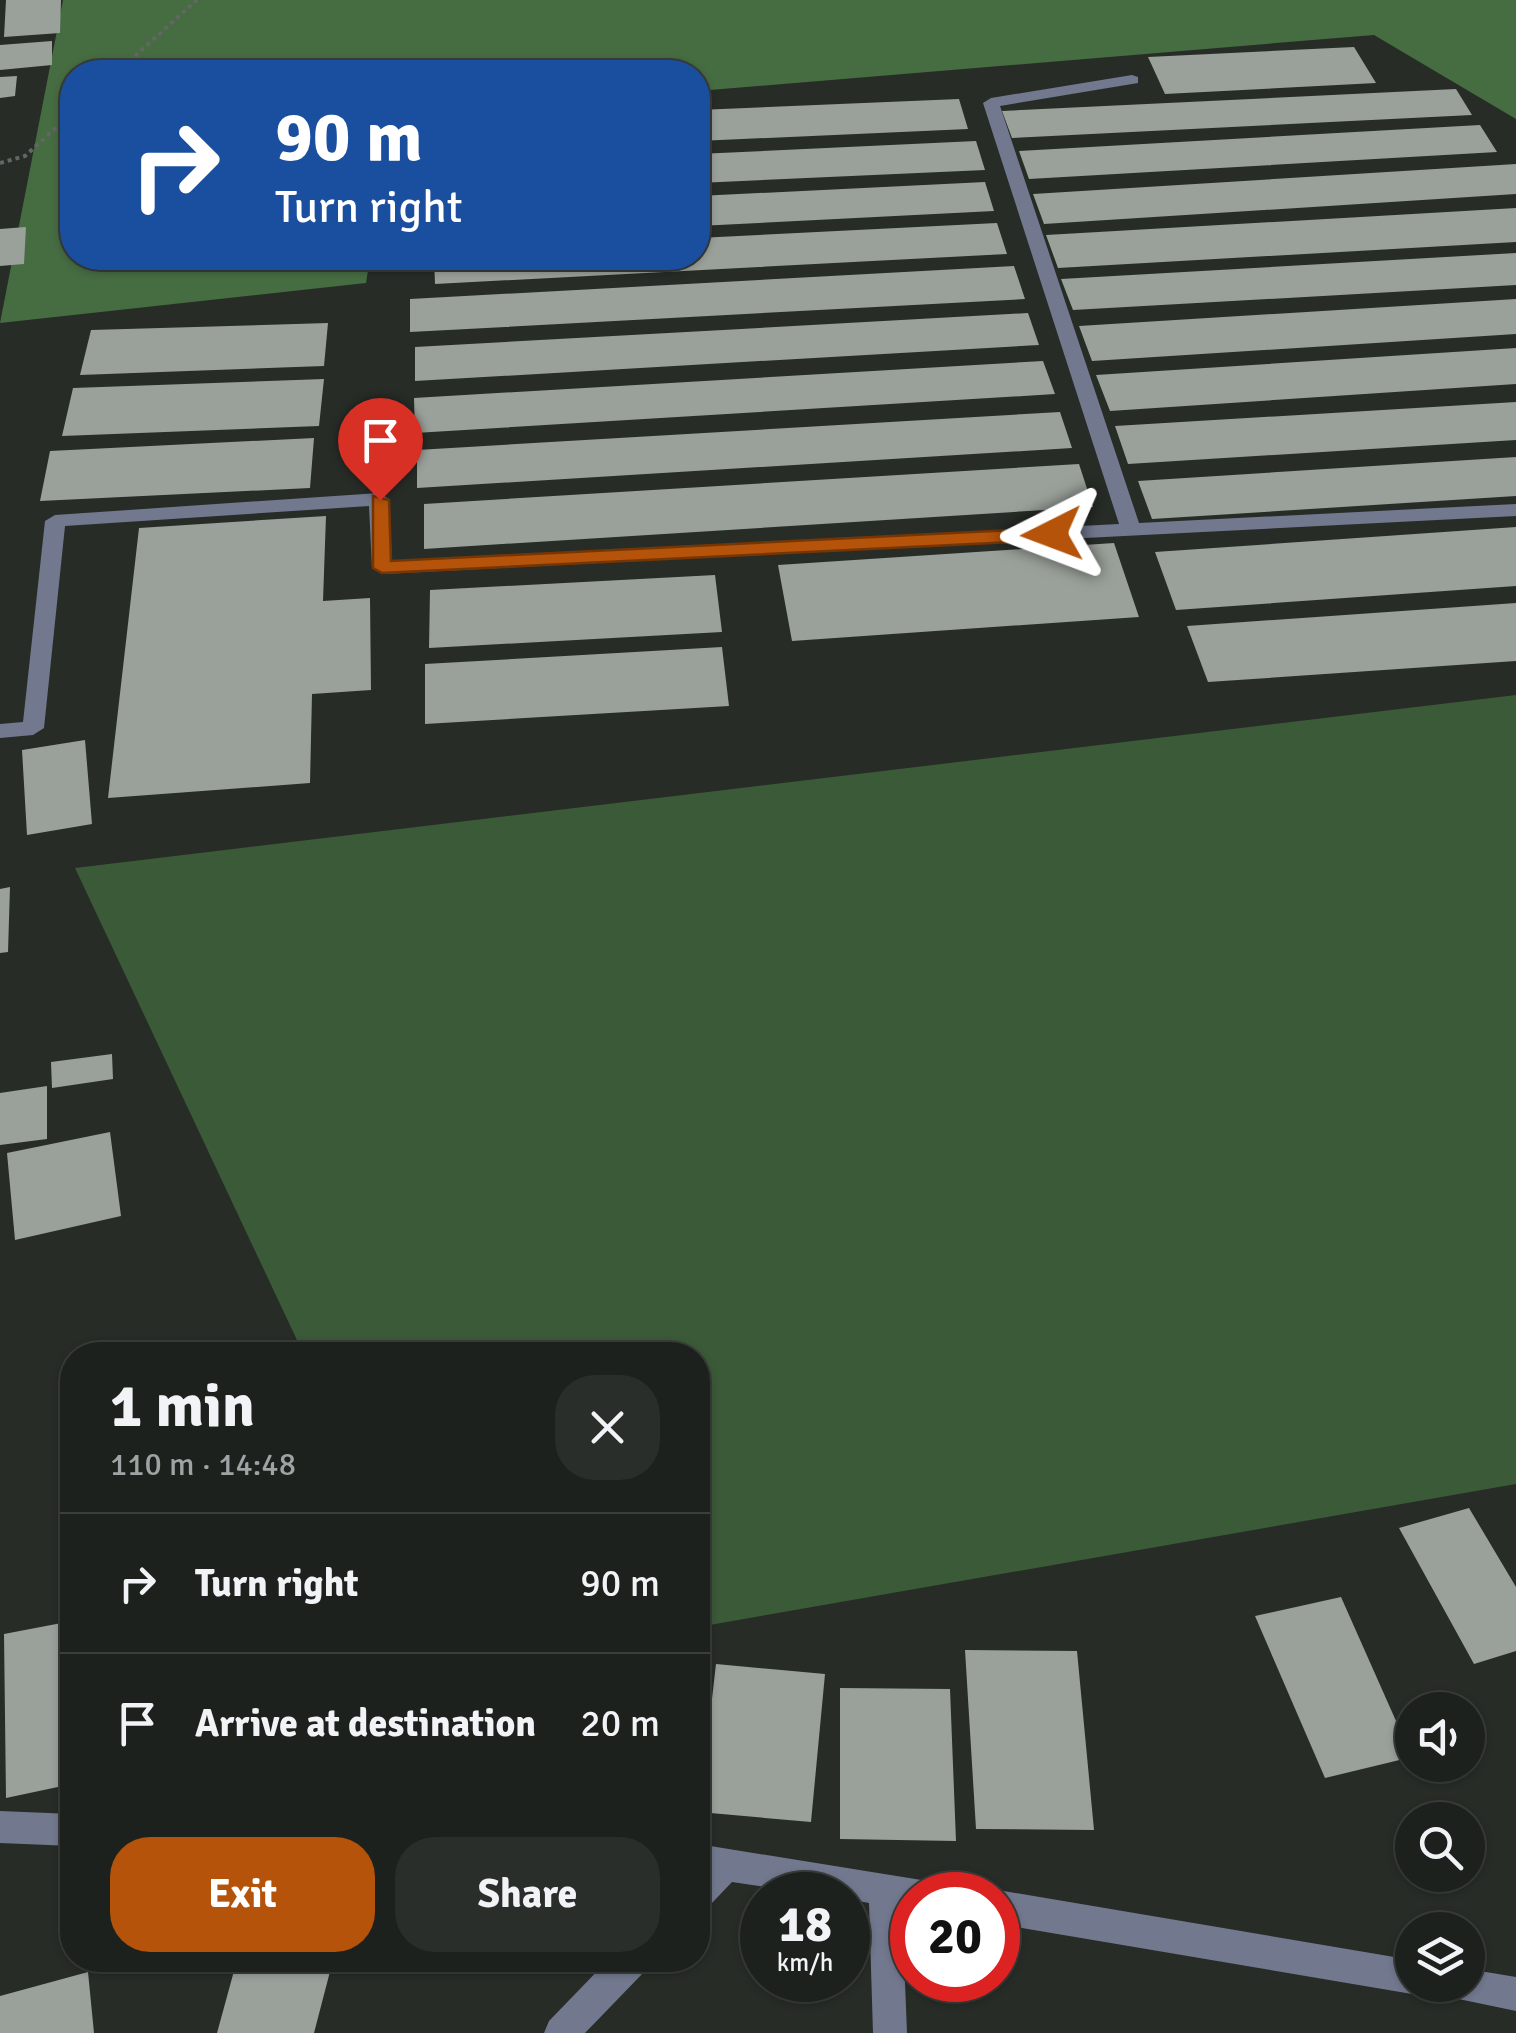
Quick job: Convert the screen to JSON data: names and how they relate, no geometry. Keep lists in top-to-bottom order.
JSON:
{
  "page": {
    "turn": ["90 m", "Turn right"],
    "heading": ["1 min", "110 m · 14:48"],
    "list": [
      {
        "name": "Turn right",
        "value": "90 m"
      },
      {
        "name": "Arrive at destination",
        "value": "20 m"
      }
    ],
    "buttons": ["Exit", "Share"],
    "speed": "18 km/h",
    "limit": "20"
  }
}
